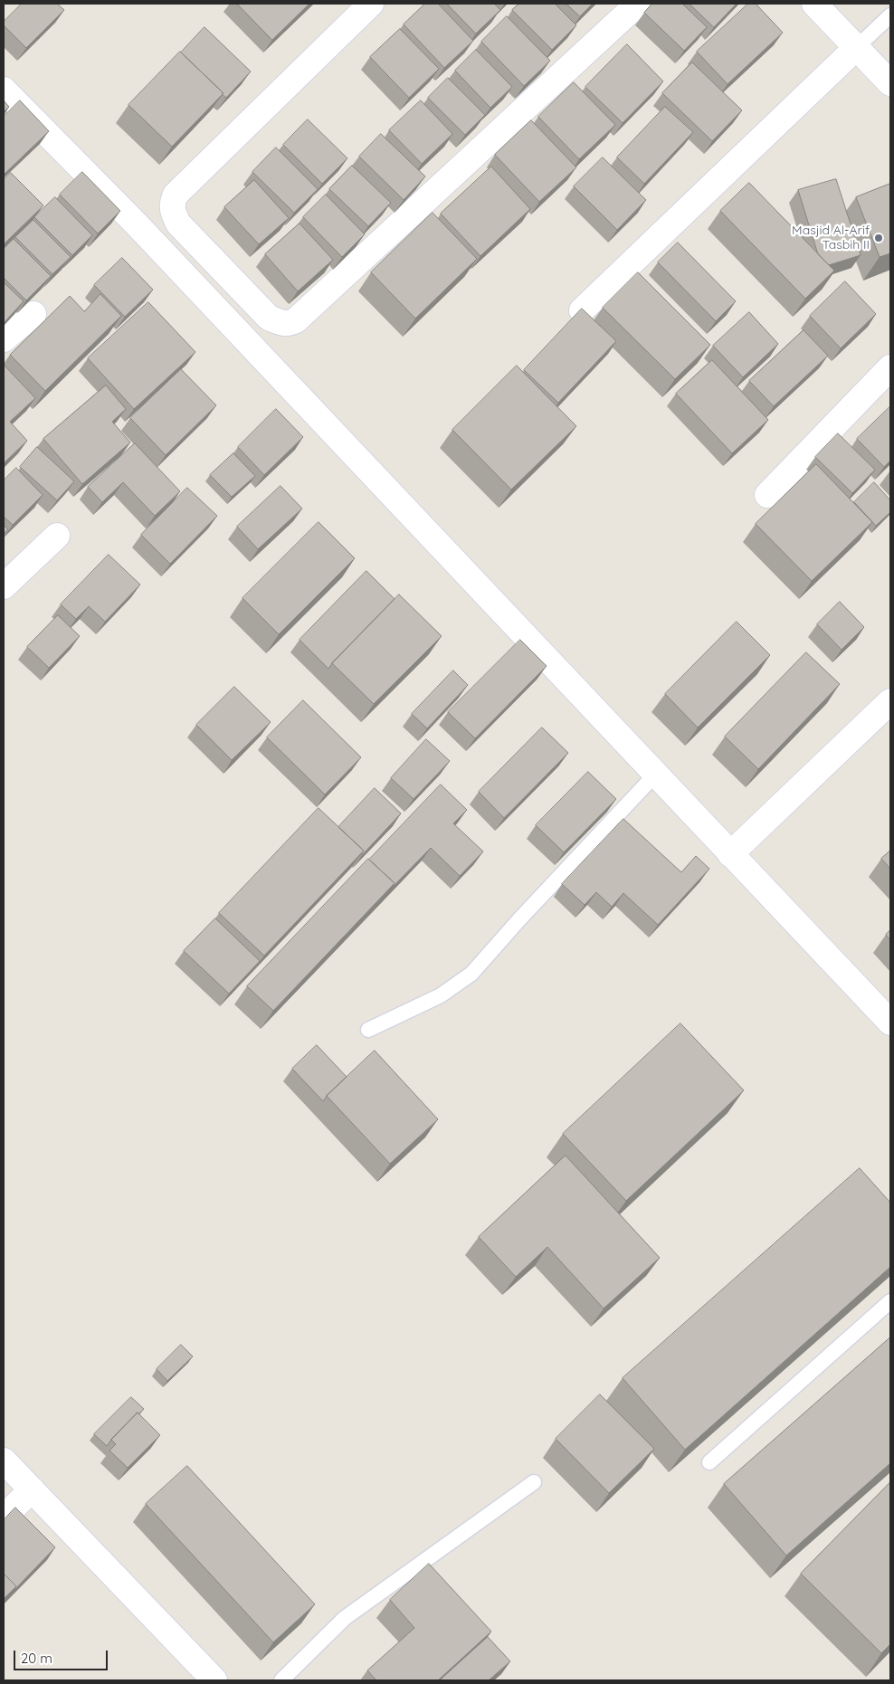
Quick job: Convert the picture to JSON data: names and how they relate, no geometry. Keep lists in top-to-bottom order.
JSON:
{
  "places": ["Masjid Al-Arif Tasbih II"],
  "scale_bar": "20 m"
}
